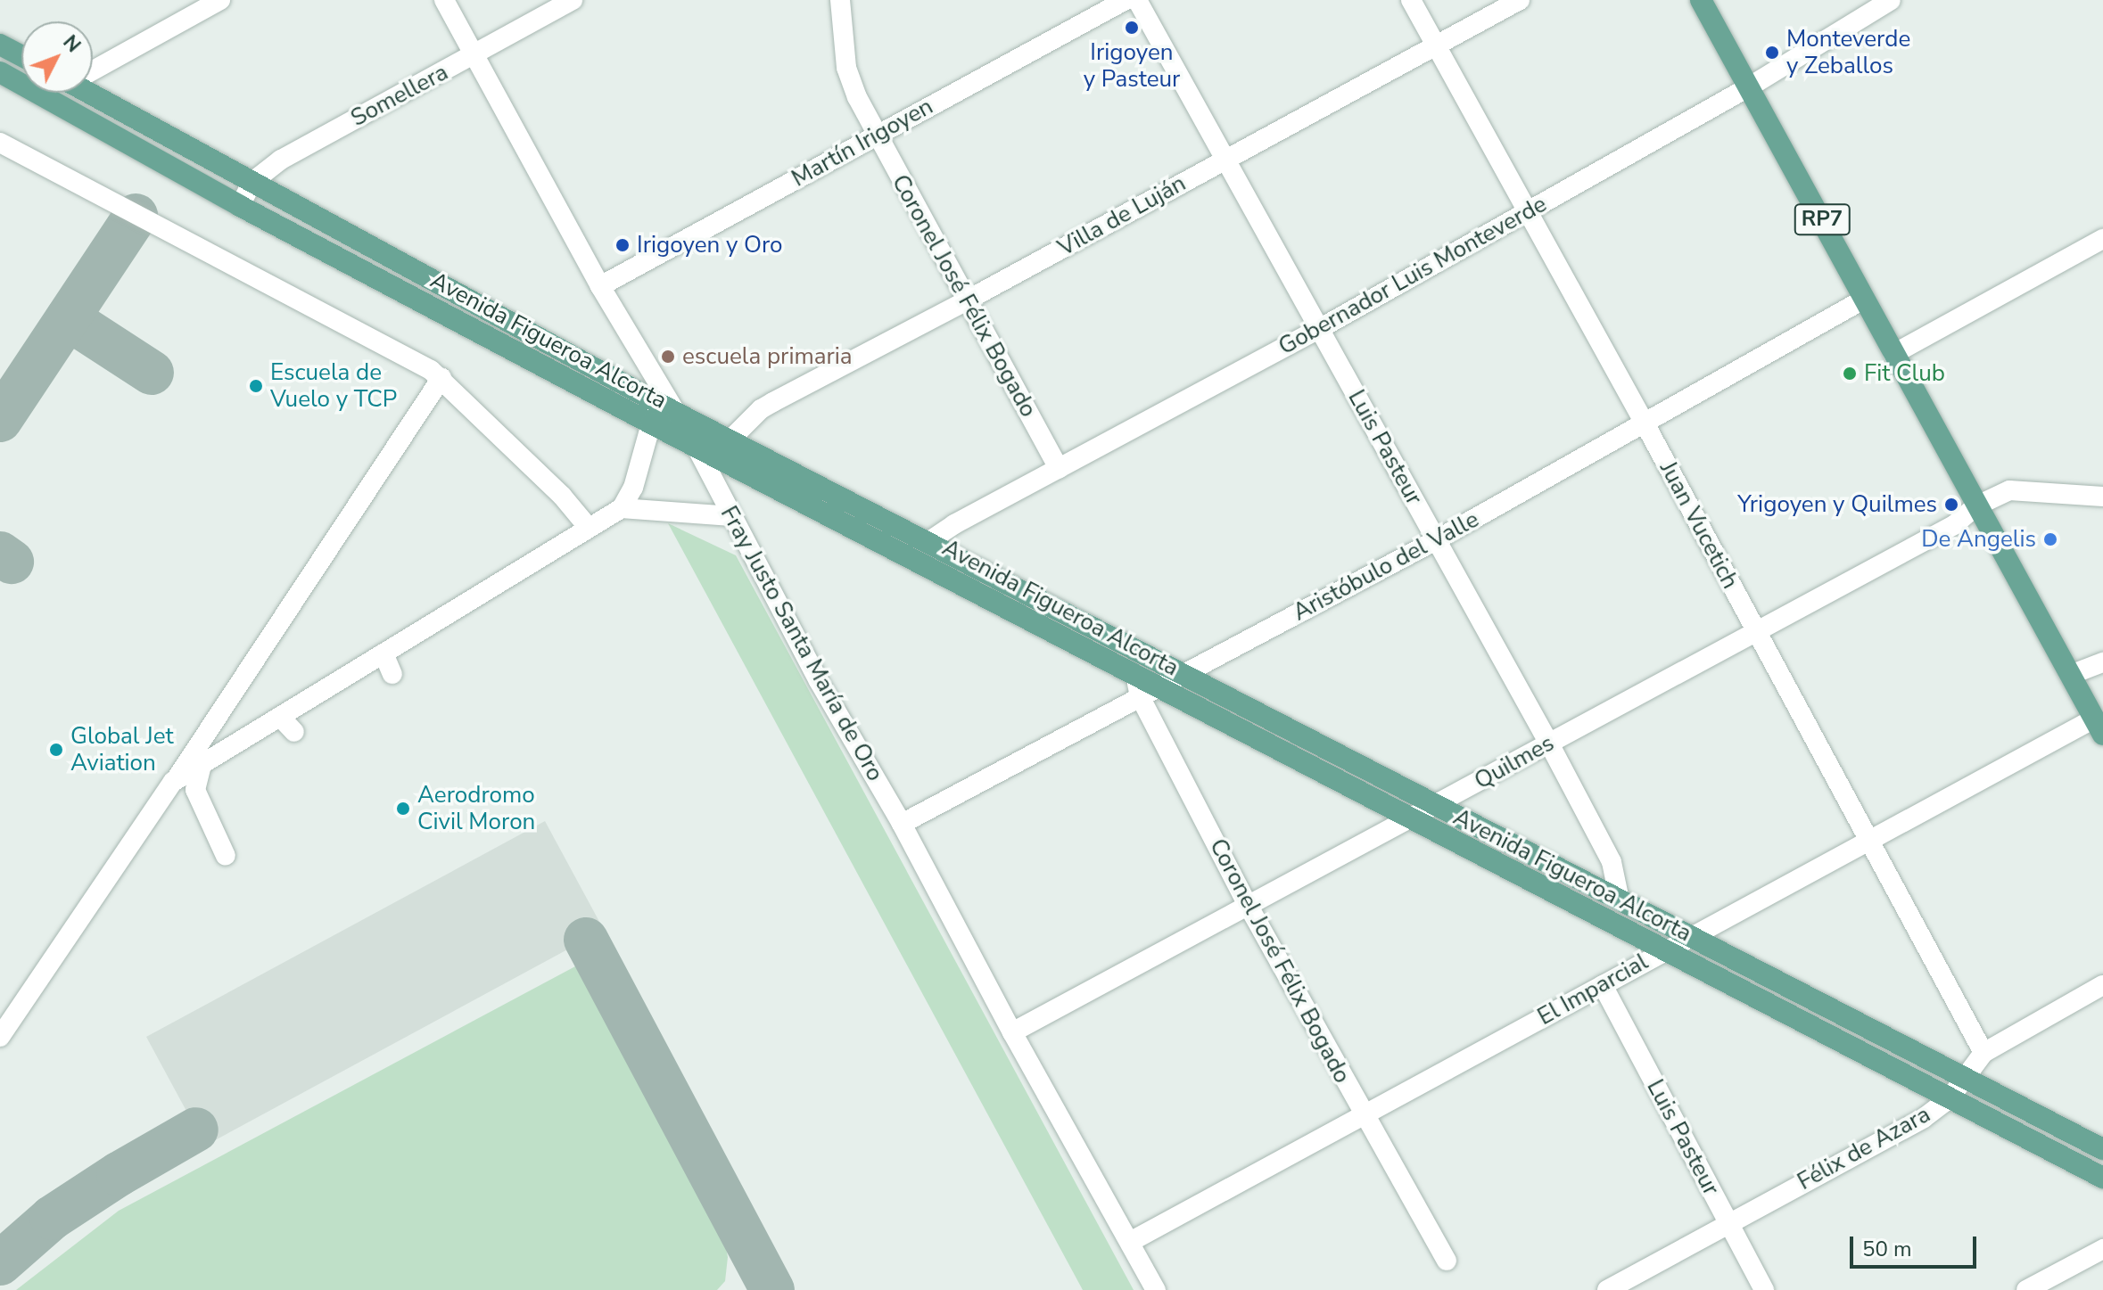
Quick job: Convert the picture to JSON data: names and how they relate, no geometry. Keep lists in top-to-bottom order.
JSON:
{
  "streets": {
    "main road": ["RP7", "Avenida Figueroa Alcorta"],
    "street": [
      "Somellera",
      "Martín Irigoyen",
      "Villa de Luján",
      "Gobernador Luis Monteverde",
      "Coronel José Félix Bogado",
      "Luis Pasteur",
      "Juan Vucetich",
      "Aristóbulo del Valle",
      "Fray Justo Santa María de Oro",
      "Quilmes",
      "El Imparcial",
      "Félix de Azara"
    ]
  },
  "crossings": [
    ["Somellera", "Avenida Figueroa Alcorta"],
    ["Somellera", "Fray Justo Santa María de Oro"],
    ["Martín Irigoyen", "Coronel José Félix Bogado"],
    ["Martín Irigoyen", "Fray Justo Santa María de Oro"],
    ["Villa de Luján", "Coronel José Félix Bogado"],
    ["Villa de Luján", "Avenida Figueroa Alcorta"],
    ["Villa de Luján", "Luis Pasteur"],
    ["Villa de Luján", "Juan Vucetich"],
    ["RP7", "Gobernador Luis Monteverde"],
    ["RP7", "Aristóbulo del Valle"],
    ["RP7", "Quilmes"],
    ["RP7", "El Imparcial"],
    ["Gobernador Luis Monteverde", "Coronel José Félix Bogado"],
    ["Gobernador Luis Monteverde", "Avenida Figueroa Alcorta"],
    ["Gobernador Luis Monteverde", "Luis Pasteur"],
    ["Gobernador Luis Monteverde", "Juan Vucetich"],
    ["Coronel José Félix Bogado", "Avenida Figueroa Alcorta"],
    ["Coronel José Félix Bogado", "Aristóbulo del Valle"],
    ["Coronel José Félix Bogado", "Quilmes"],
    ["Coronel José Félix Bogado", "El Imparcial"],
    ["Avenida Figueroa Alcorta", "Luis Pasteur"],
    ["Avenida Figueroa Alcorta", "Aristóbulo del Valle"],
    ["Avenida Figueroa Alcorta", "Fray Justo Santa María de Oro"],
    ["Avenida Figueroa Alcorta", "Quilmes"],
    ["Avenida Figueroa Alcorta", "El Imparcial"],
    ["Avenida Figueroa Alcorta", "Félix de Azara"],
    ["Luis Pasteur", "Aristóbulo del Valle"],
    ["Luis Pasteur", "Quilmes"],
    ["Luis Pasteur", "El Imparcial"],
    ["Luis Pasteur", "Félix de Azara"],
    ["Juan Vucetich", "Aristóbulo del Valle"],
    ["Juan Vucetich", "Quilmes"],
    ["Juan Vucetich", "El Imparcial"],
    ["Juan Vucetich", "Félix de Azara"],
    ["Aristóbulo del Valle", "Fray Justo Santa María de Oro"],
    ["Fray Justo Santa María de Oro", "Quilmes"],
    ["Fray Justo Santa María de Oro", "El Imparcial"]
  ],
  "places": [
    "Irigoyen y Pasteur",
    "Monteverde y Zeballos",
    "Irigoyen y Oro",
    "escuela primaria",
    "Fit Club",
    "Escuela de Vuelo y TCP",
    "Yrigoyen y Quilmes",
    "De Angelis",
    "Global Jet Aviation",
    "Aerodromo Civil Moron"
  ],
  "scale_bar": "50 m",
  "north": "top right"
}
